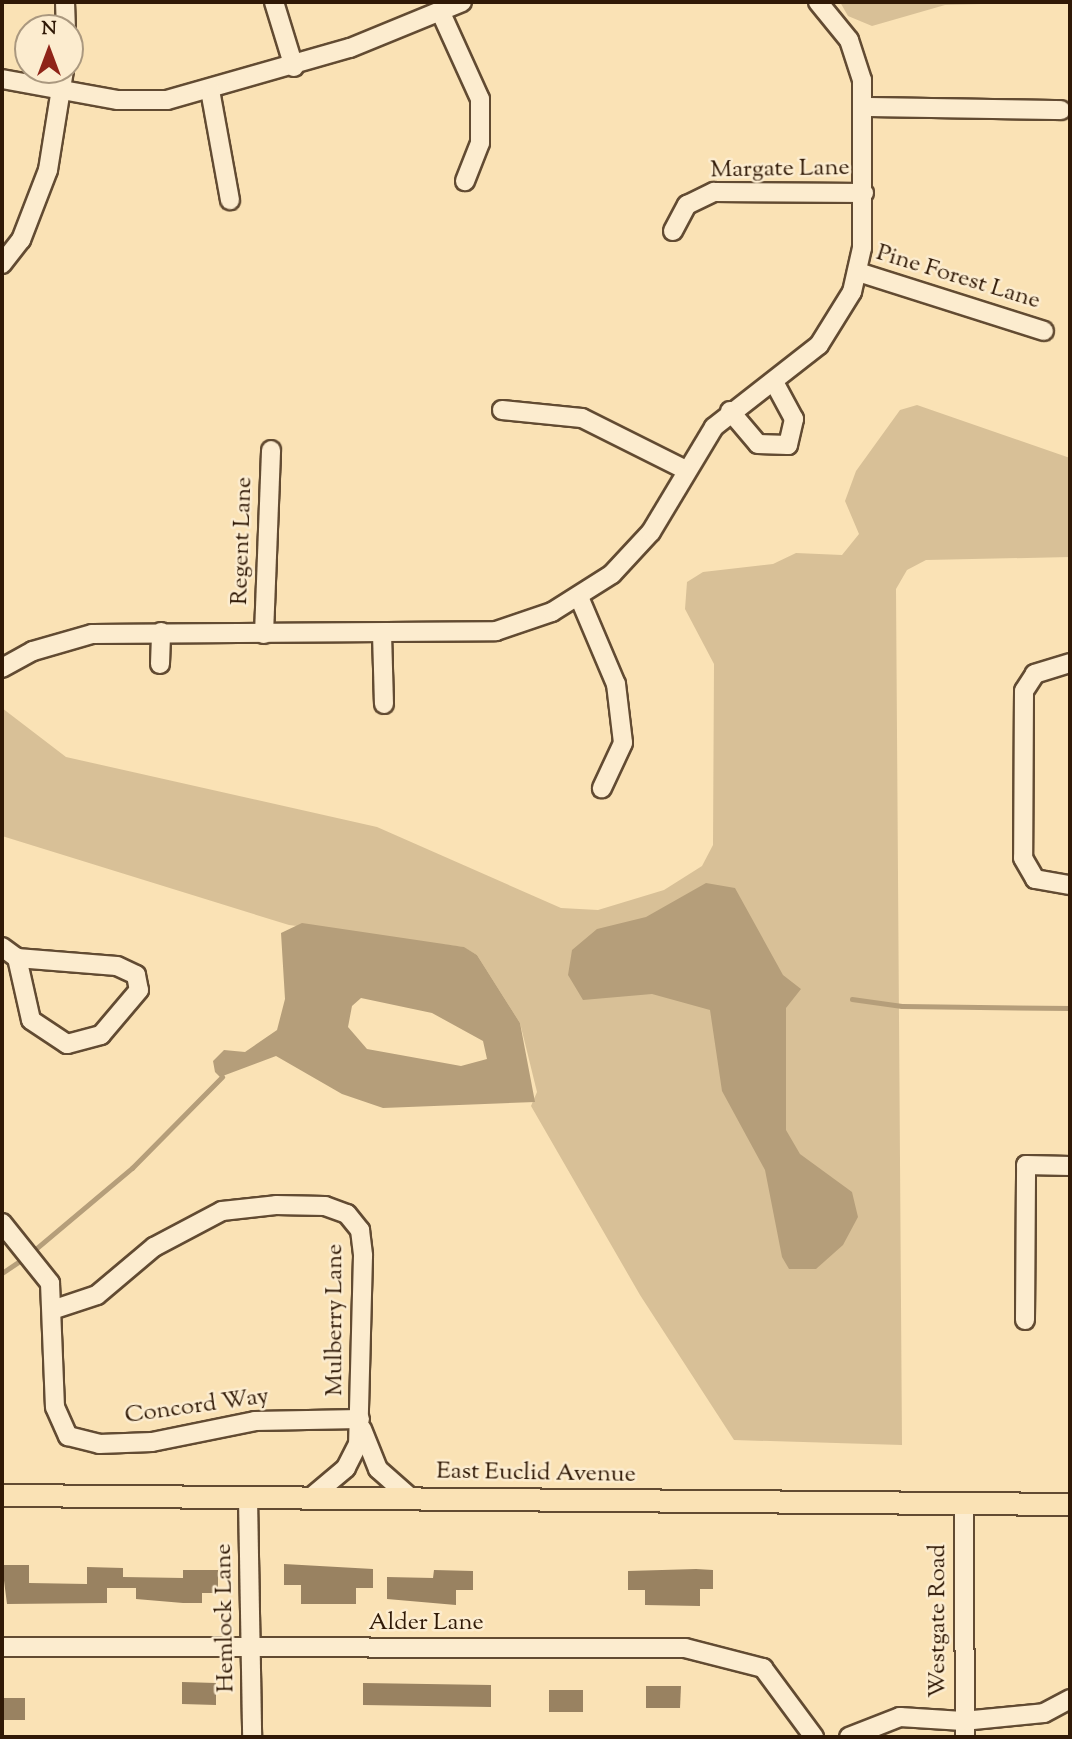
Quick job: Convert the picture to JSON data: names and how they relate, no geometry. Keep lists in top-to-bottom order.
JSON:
{
  "streets": {
    "main road": ["East Euclid Avenue"],
    "street": [
      "Margate Lane",
      "Pine Forest Lane",
      "Regent Lane",
      "Mulberry Lane",
      "Concord Way",
      "Hemlock Lane",
      "Westgate Road",
      "Alder Lane"
    ]
  },
  "crossings": [
    ["Mulberry Lane", "Concord Way"],
    ["Mulberry Lane", "East Euclid Avenue"],
    ["East Euclid Avenue", "Hemlock Lane"],
    ["East Euclid Avenue", "Westgate Road"],
    ["Hemlock Lane", "Alder Lane"]
  ],
  "north": "top"
}
